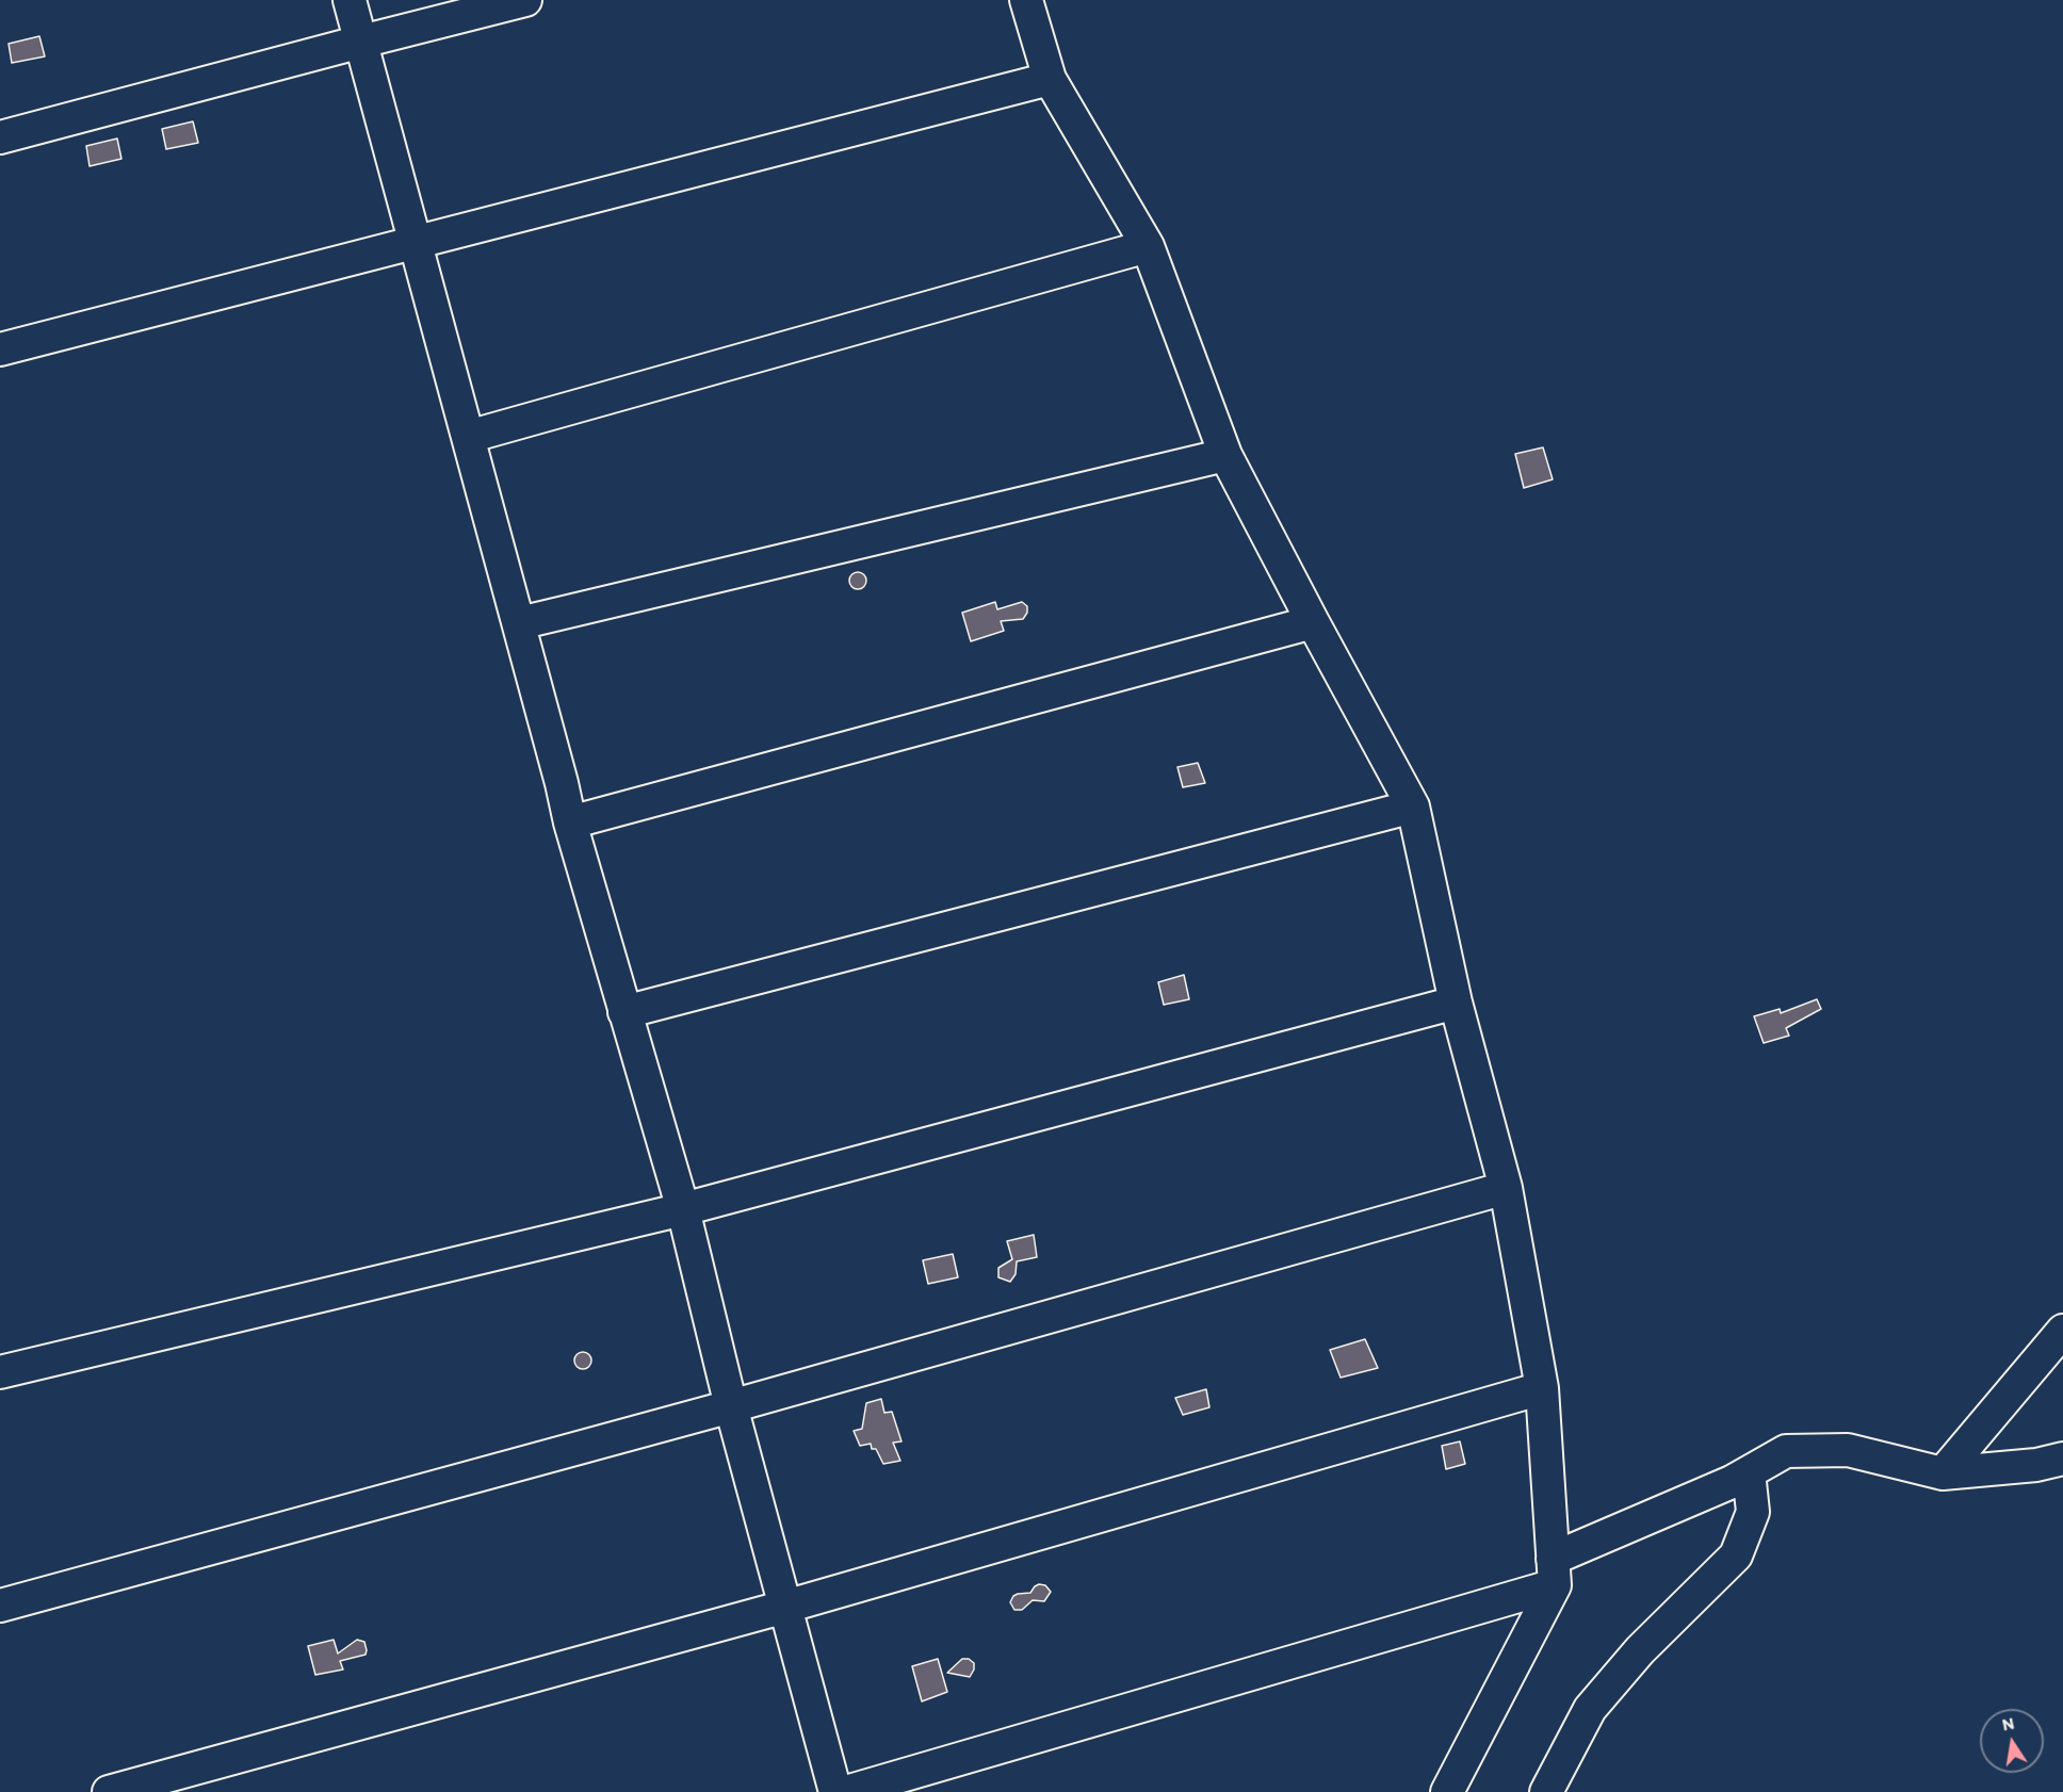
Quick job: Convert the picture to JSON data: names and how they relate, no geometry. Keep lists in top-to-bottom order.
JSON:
{
  "north": "top"
}
